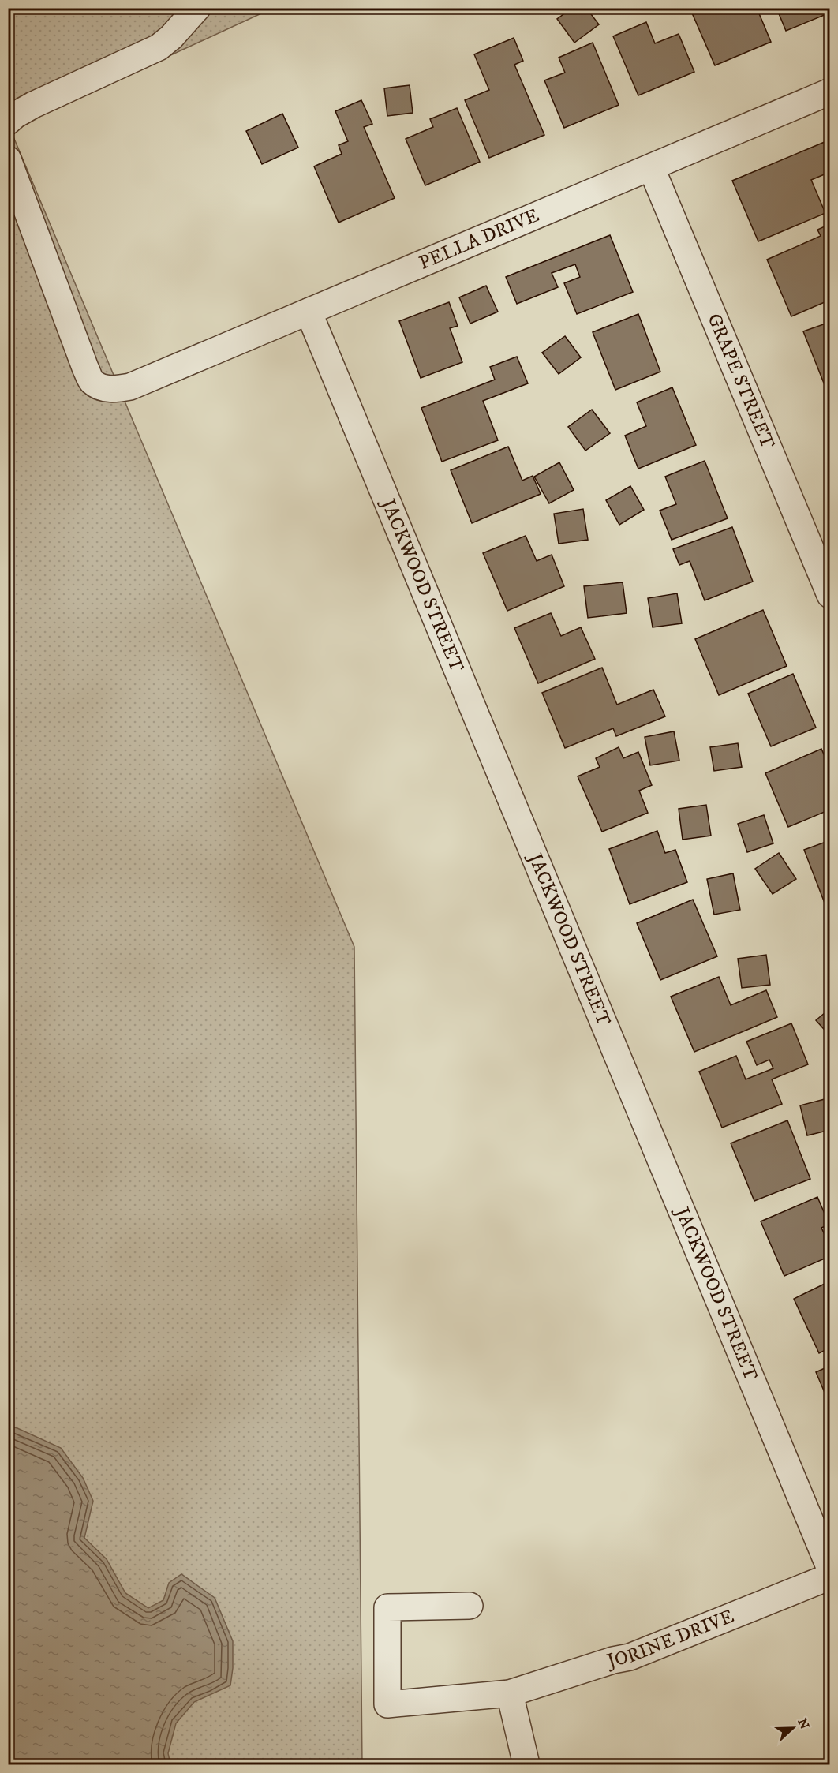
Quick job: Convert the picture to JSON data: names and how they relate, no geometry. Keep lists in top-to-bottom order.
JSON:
{
  "streets": {
    "street": [
      "PELLA DRIVE",
      "GRAPE STREET",
      "JACKWOOD STREET",
      "JORINE DRIVE"
    ]
  },
  "crossings": [
    ["PELLA DRIVE", "GRAPE STREET"],
    ["PELLA DRIVE", "JACKWOOD STREET"]
  ],
  "north": "right"
}
